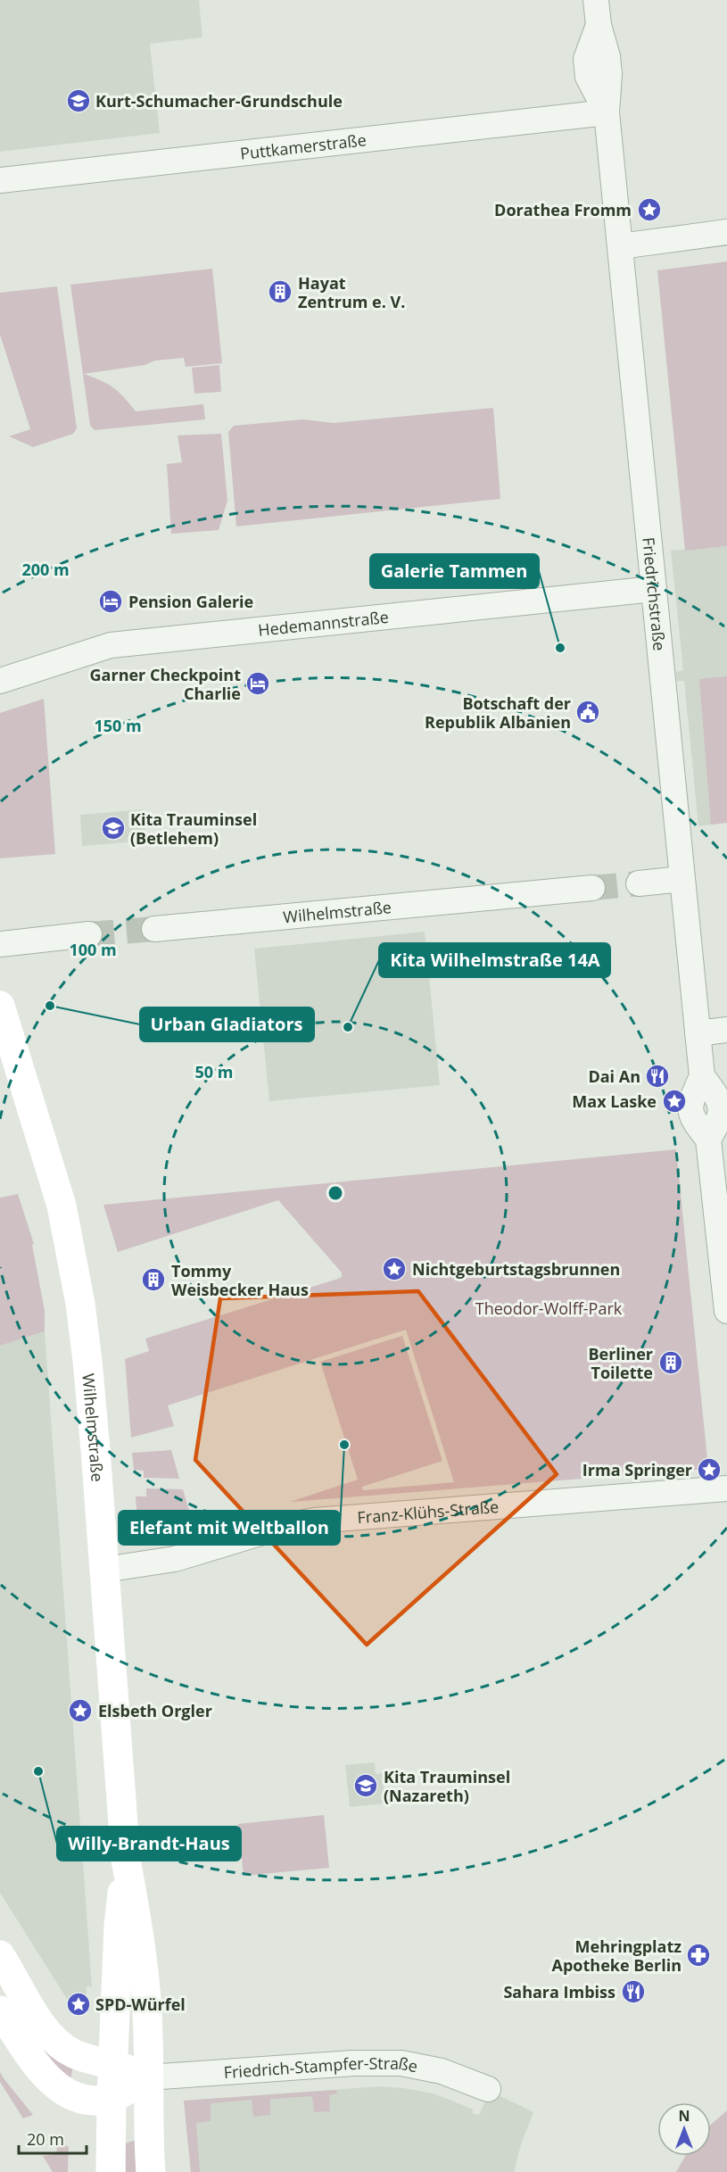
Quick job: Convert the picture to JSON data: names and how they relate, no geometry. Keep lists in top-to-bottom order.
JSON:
{
  "streets": {
    "main road": ["Wilhelmstraße"],
    "street": [
      "Puttkamerstraße",
      "Friedrichstraße",
      "Hedemannstraße",
      "Franz-Klühs-Straße",
      "Friedrich-Stampfer-Straße"
    ]
  },
  "crossings": [
    ["Puttkamerstraße", "Friedrichstraße"],
    ["Friedrichstraße", "Hedemannstraße"],
    ["Wilhelmstraße", "Franz-Klühs-Straße"],
    ["Wilhelmstraße", "Friedrich-Stampfer-Straße"]
  ],
  "parks": ["Theodor-Wolff-Park"],
  "places": {
    "school or university": ["Kurt-Schumacher-Grundschule", "Kita Trauminsel (Betlehem)", "Kita Trauminsel (Nazareth)"],
    "place": [
      "Dorathea Fromm",
      "Max Laske",
      "Nichtgeburtstagsbrunnen",
      "Irma Springer",
      "Elsbeth Orgler",
      "SPD-Würfel"
    ],
    "building": ["Hayat Zentrum e. V.", "Tommy Weisbecker Haus", "Berliner Toilette"],
    "hotel": ["Pension Galerie", "Garner Checkpoint Charlie"],
    "other": [
      "Galerie Tammen",
      "Urban Gladiators",
      "Kita Wilhelmstraße 14A",
      "Elefant mit Weltballon",
      "Willy-Brandt-Haus"
    ],
    "public building": ["Botschaft der Republik Albanien"],
    "restaurant": ["Dai An", "Sahara Imbiss"],
    "pharmacy": ["Mehringplatz Apotheke Berlin"]
  },
  "scale_bar": "20 m",
  "north": "top",
  "rings": [
    "200 m",
    "150 m",
    "100 m",
    "50 m"
  ]
}
